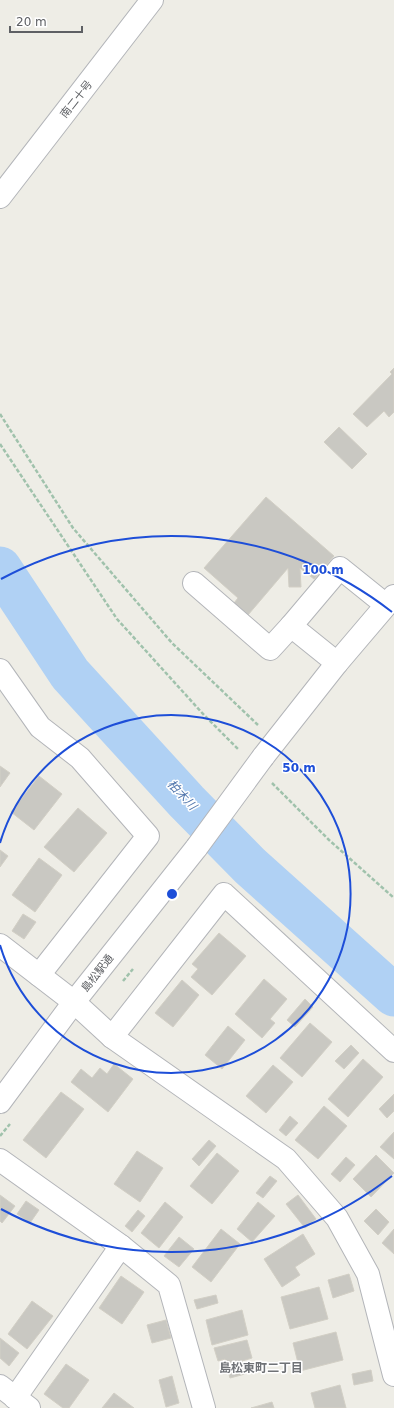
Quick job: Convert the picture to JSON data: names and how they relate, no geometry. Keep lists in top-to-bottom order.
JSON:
{
  "streets": {
    "street": ["南二十号", "島松駅通"]
  },
  "districts": ["島松東町二丁目"],
  "water": ["柏木川"],
  "scale_bar": "20 m",
  "rings": ["100 m", "50 m"]
}
